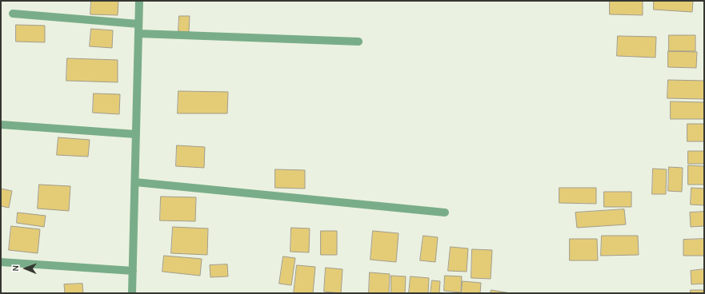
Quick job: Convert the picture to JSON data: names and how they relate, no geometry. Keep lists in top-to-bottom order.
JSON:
{
  "north": "left"
}
